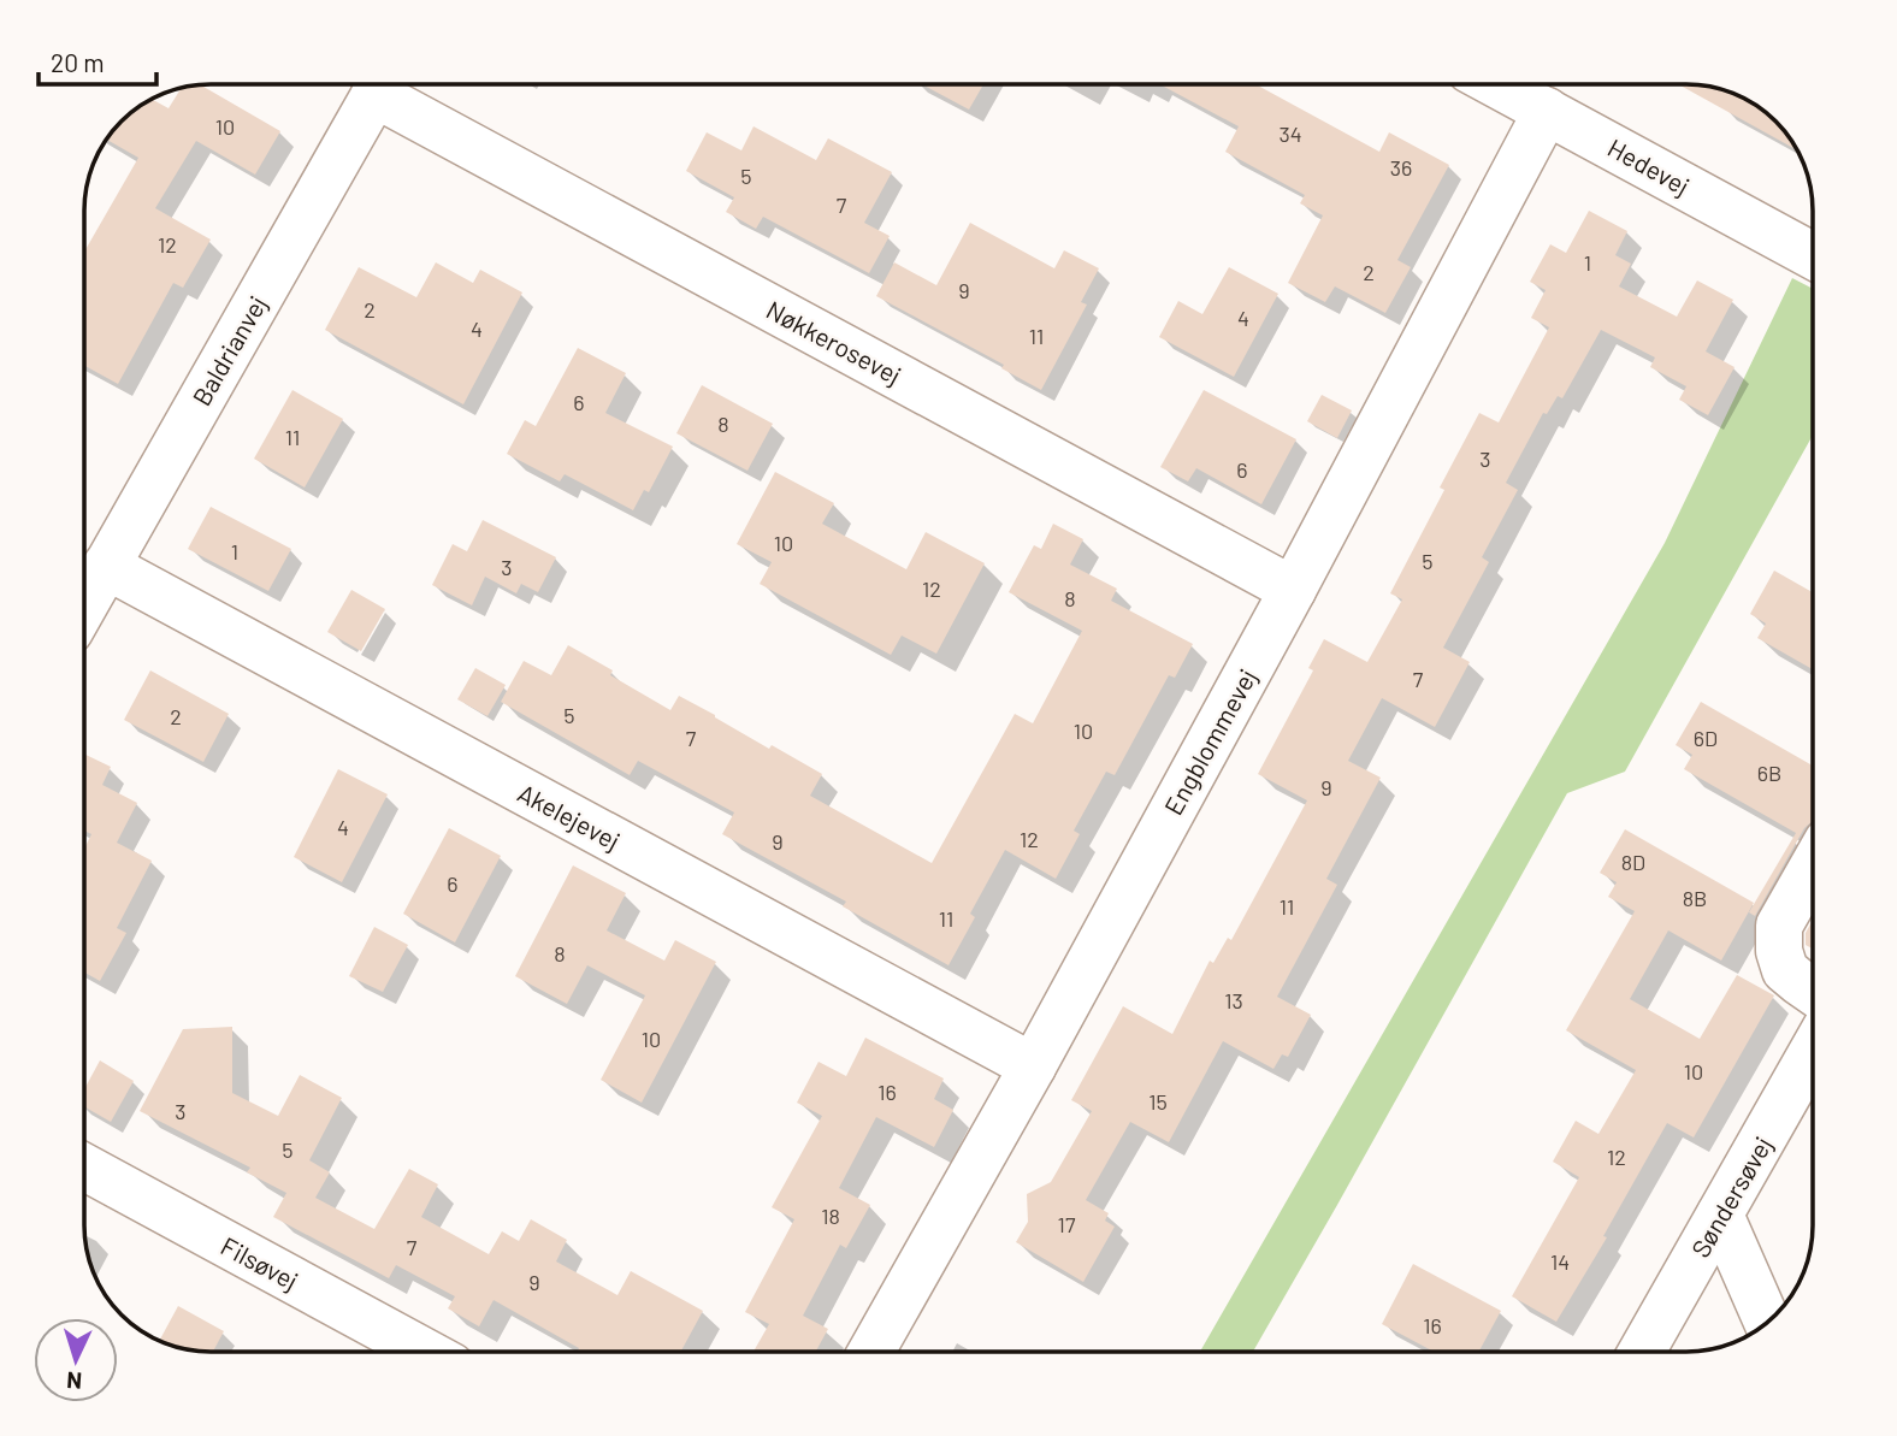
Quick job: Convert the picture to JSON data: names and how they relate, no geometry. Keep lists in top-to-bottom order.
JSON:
{
  "streets": {
    "street": [
      "Hedevej",
      "Nøkkerosevej",
      "Baldrianvej",
      "Engblommevej",
      "Akelejevej",
      "Søndersøvej",
      "Filsøvej"
    ]
  },
  "crossings": [
    ["Hedevej", "Engblommevej"],
    ["Nøkkerosevej", "Engblommevej"],
    ["Baldrianvej", "Akelejevej"],
    ["Engblommevej", "Akelejevej"]
  ],
  "house_numbers": [
    "10",
    "34",
    "36",
    "5",
    "7",
    "12",
    "1",
    "2",
    "9",
    "2",
    "4",
    "4",
    "11",
    "6",
    "8",
    "11",
    "3",
    "6",
    "10",
    "1",
    "5",
    "3",
    "12",
    "8",
    "7",
    "5",
    "2",
    "10",
    "7",
    "6D",
    "6B",
    "9",
    "4",
    "12",
    "9",
    "8D",
    "6",
    "8B",
    "11",
    "11",
    "8",
    "13",
    "10",
    "10",
    "16",
    "15",
    "3",
    "5",
    "12",
    "18",
    "17",
    "7",
    "14",
    "9",
    "16"
  ],
  "scale_bar": "20 m",
  "north": "bottom"
}
